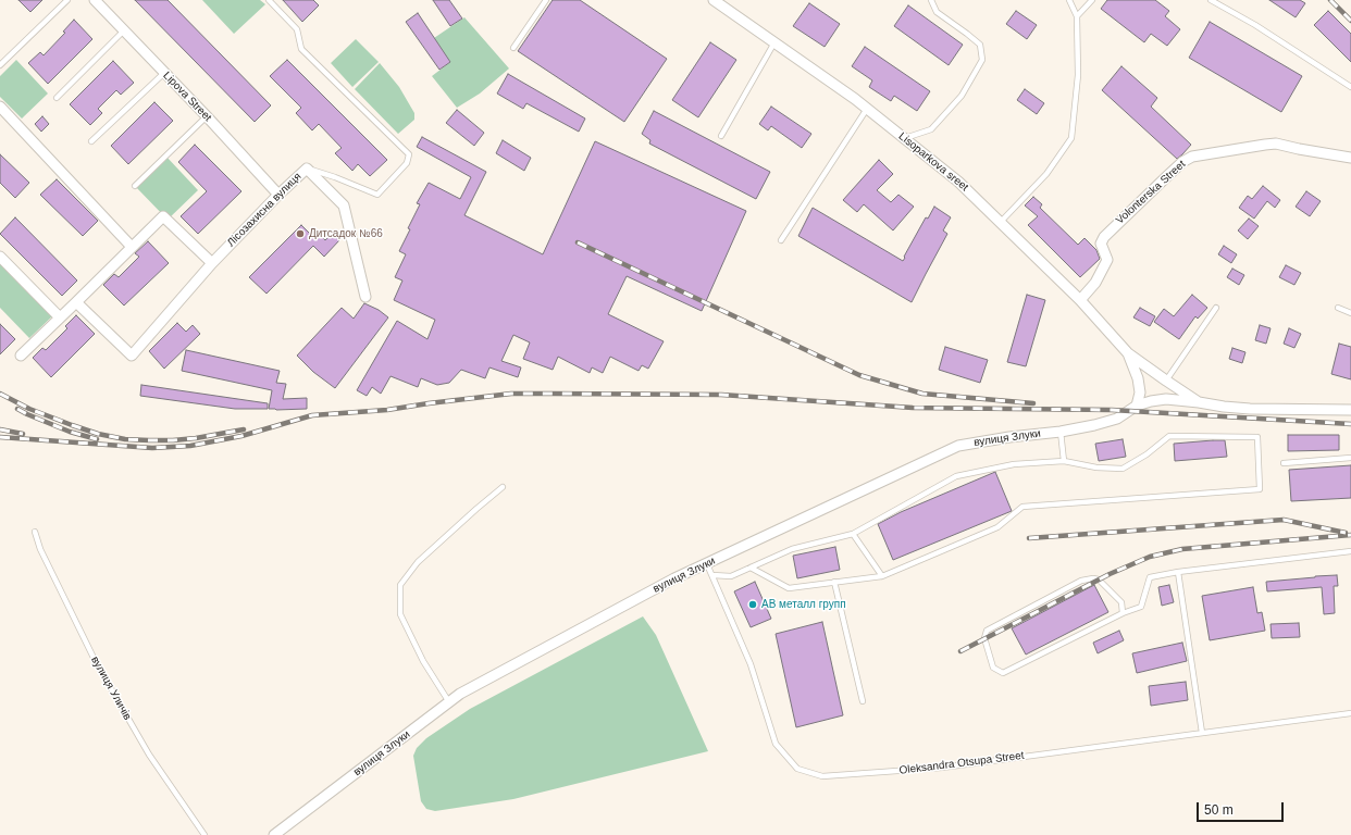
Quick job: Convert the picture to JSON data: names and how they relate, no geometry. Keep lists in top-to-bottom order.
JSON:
{
  "streets": {
    "street": [
      "Lipova Street",
      "Lisoparkova sreet",
      "Volonterska Street",
      "Лісозахисна вулиця",
      "вулиця Злуки"
    ],
    "lane": ["вулиця Уличів", "Oleksandra Otsupa Street"]
  },
  "crossings": [
    ["Lipova Street", "Лісозахисна вулиця"],
    ["Lisoparkova sreet", "Volonterska Street"],
    ["Lisoparkova sreet", "вулиця Злуки"],
    ["вулиця Злуки", "Oleksandra Otsupa Street"]
  ],
  "places": ["Дитсадок №66", "АВ металл групп"],
  "scale_bar": "50 m"
}
